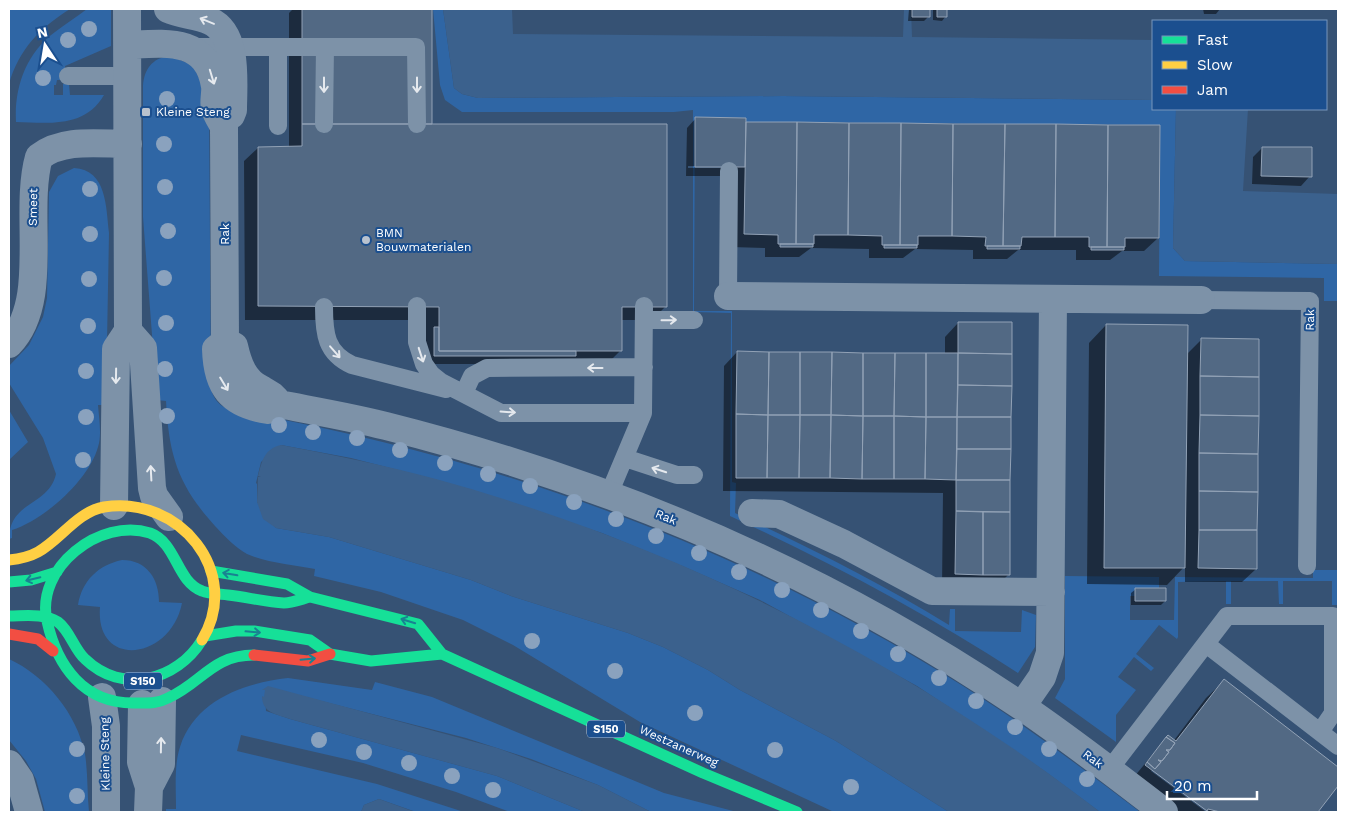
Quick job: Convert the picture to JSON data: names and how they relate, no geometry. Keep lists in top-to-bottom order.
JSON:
{
  "streets": {
    "main road": ["S150", "Westzanerweg"],
    "street": ["Smeet", "Rak", "Kleine Steng"]
  },
  "crossings": [
    ["S150", "Westzanerweg"],
    ["S150", "Kleine Steng"]
  ],
  "places": {
    "transit": ["Kleine Steng"],
    "other": ["BMN Bouwmaterialen"]
  },
  "legend": ["Fast", "Slow", "Jam"],
  "scale_bar": "20 m",
  "north": "top"
}
